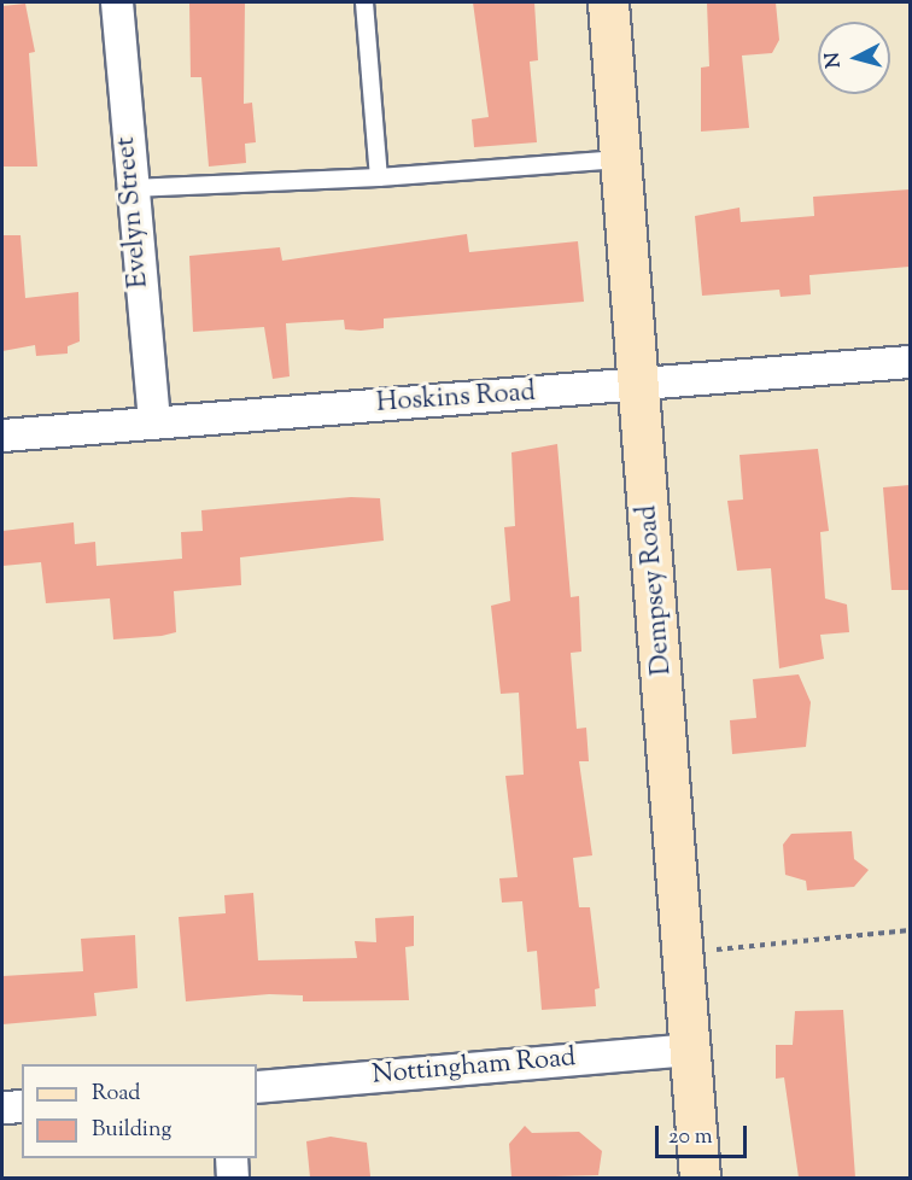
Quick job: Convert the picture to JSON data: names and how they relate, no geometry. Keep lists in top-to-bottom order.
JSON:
{
  "streets": {
    "street": [
      "Evelyn Street",
      "Hoskins Road",
      "Dempsey Road",
      "Nottingham Road"
    ]
  },
  "crossings": [
    ["Evelyn Street", "Hoskins Road"],
    ["Hoskins Road", "Dempsey Road"],
    ["Dempsey Road", "Nottingham Road"]
  ],
  "legend": ["Road", "Building"],
  "scale_bar": "20 m",
  "north": "left"
}
